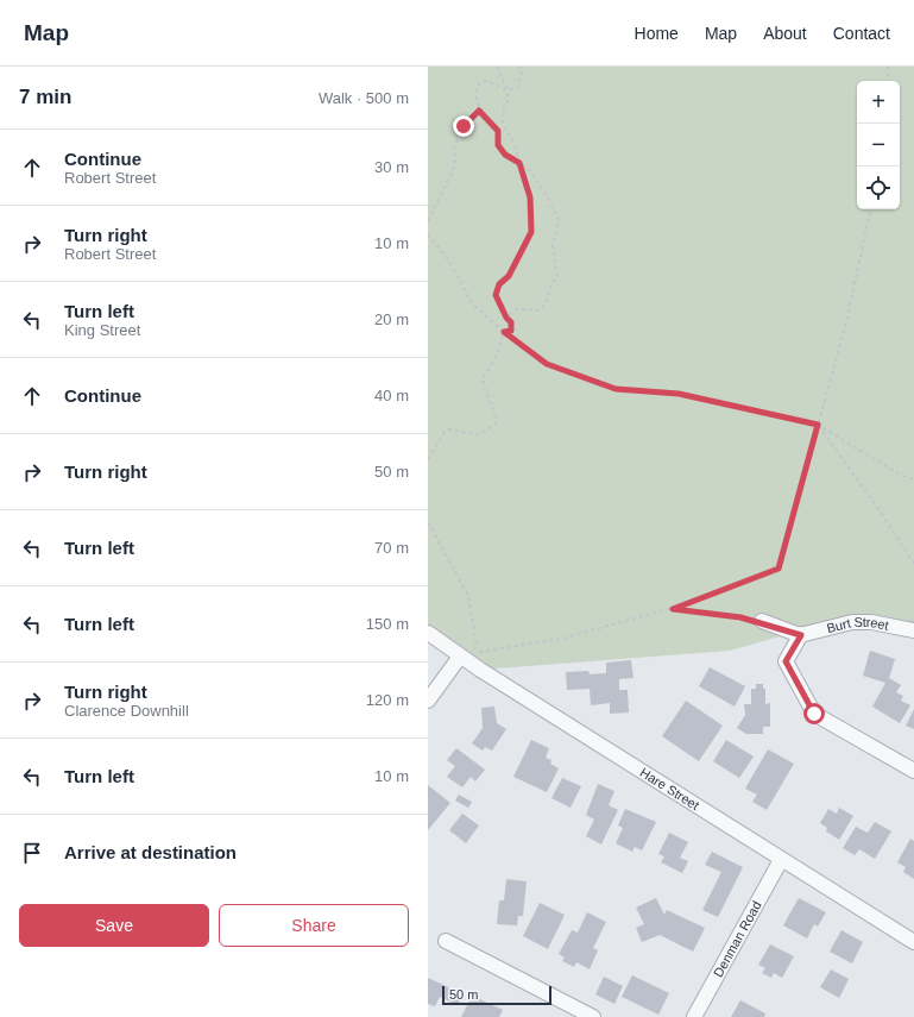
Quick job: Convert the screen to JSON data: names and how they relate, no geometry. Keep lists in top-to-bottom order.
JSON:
{
  "streets": {
    "street": ["Burt Street", "Hare Street", "Denman Road"]
  },
  "crossings": [
    ["Hare Street", "Denman Road"]
  ],
  "scale_bar": "50 m",
  "page": {
    "header": "Map",
    "nav": [
      "Home",
      "Map",
      "About",
      "Contact"
    ],
    "heading": ["7 min", "Walk · 500 m"],
    "map_buttons": ["+", "−"],
    "list": [
      ["Continue", "Robert Street", "30 m"],
      ["Turn right", "Robert Street", "10 m"],
      ["Turn left", "King Street", "20 m"],
      ["Continue", "40 m"],
      ["Turn right", "50 m"],
      ["Turn left", "70 m"],
      ["Turn left", "150 m"],
      ["Turn right", "Clarence Downhill", "120 m"],
      ["Turn left", "10 m"],
      "Arrive at destination"
    ],
    "buttons": ["Save", "Share"],
    "scale": "50 m"
  }
}
